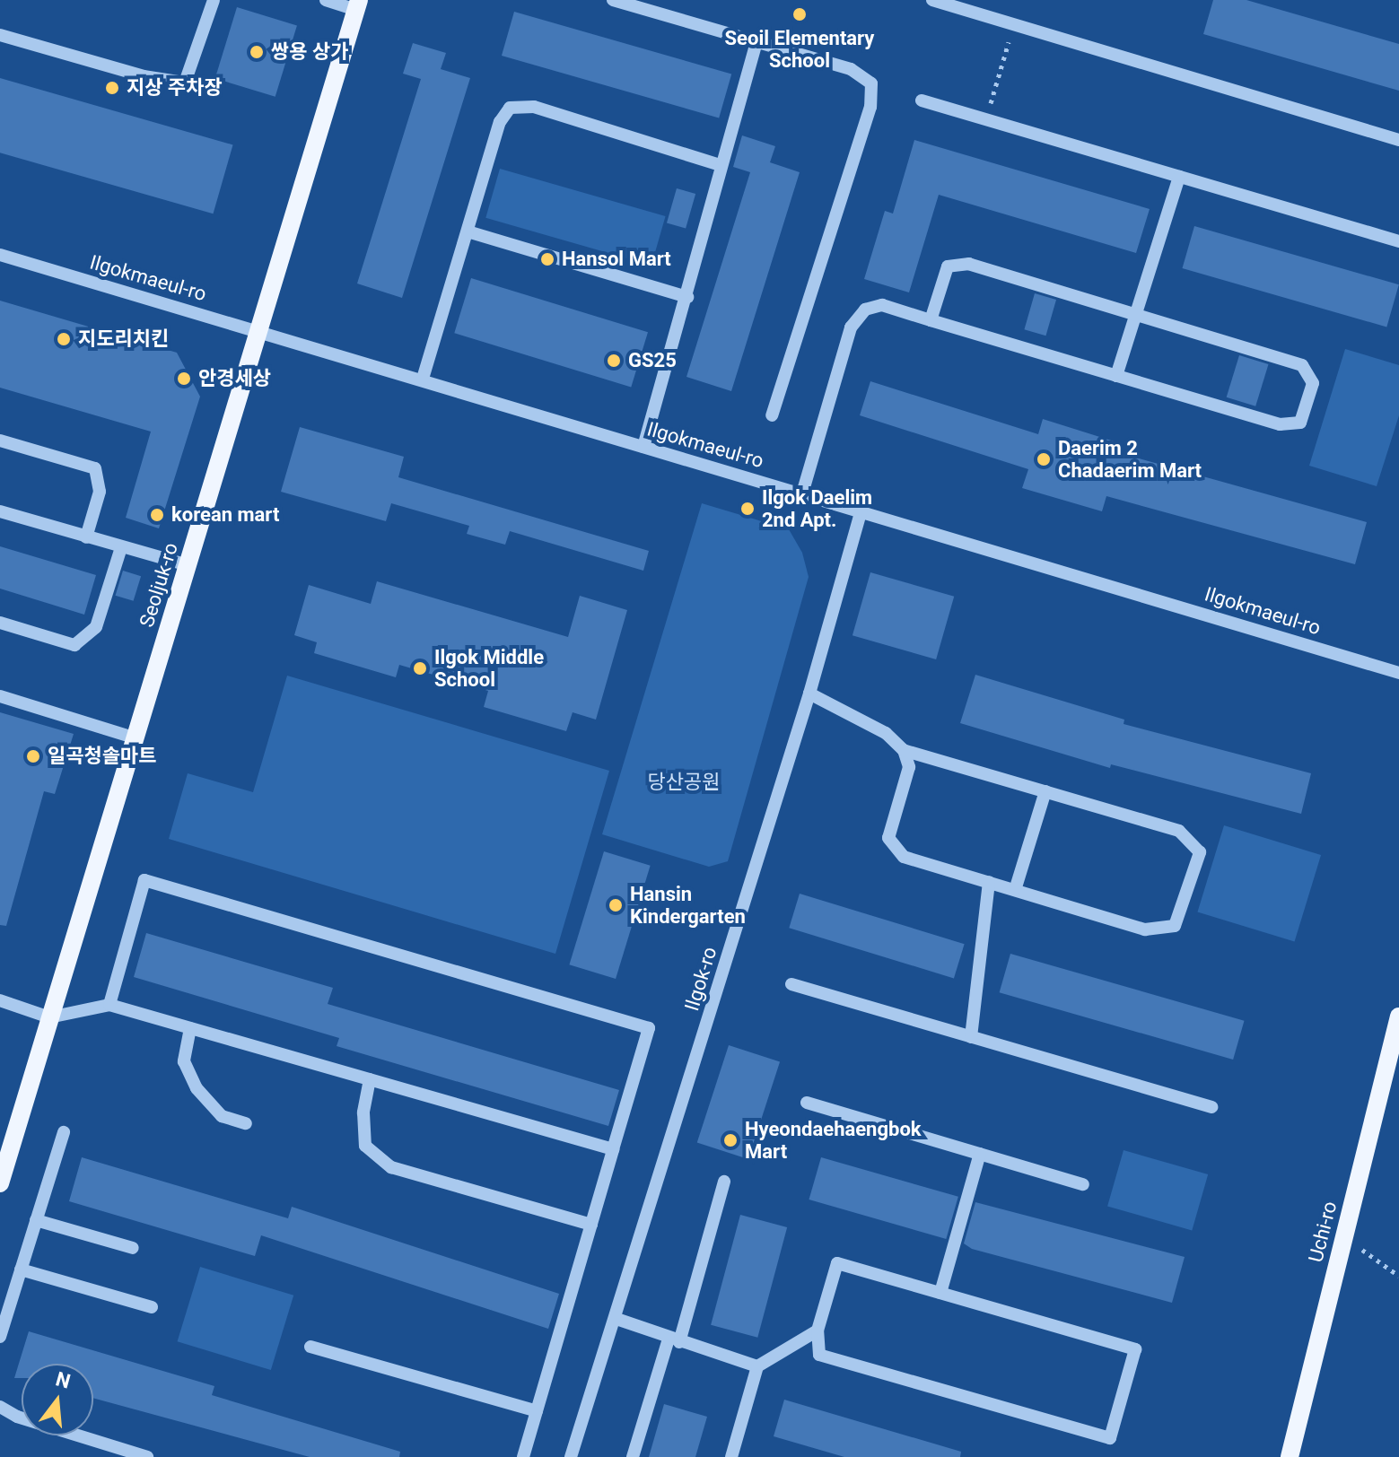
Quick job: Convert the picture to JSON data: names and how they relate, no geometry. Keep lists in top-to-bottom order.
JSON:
{
  "streets": {
    "main road": ["Seoljuk-ro", "Uchi-ro"],
    "street": ["Ilgokmaeul-ro", "Ilgok-ro"]
  },
  "crossings": [
    ["Ilgokmaeul-ro", "Seoljuk-ro"],
    ["Ilgokmaeul-ro", "Ilgok-ro"]
  ],
  "parks": ["당산공원"],
  "places": [
    "Seoil Elementary School",
    "쌍용 상가",
    "지상 주차장",
    "Hansol Mart",
    "지도리치킨",
    "GS25",
    "안경세상",
    "Daerim 2 Chadaerim Mart",
    "Ilgok Daelim 2nd Apt.",
    "korean mart",
    "Ilgok Middle School",
    "일곡청솔마트",
    "Hansin Kindergarten",
    "Hyeondaehaengbok Mart"
  ],
  "north": "top"
}
